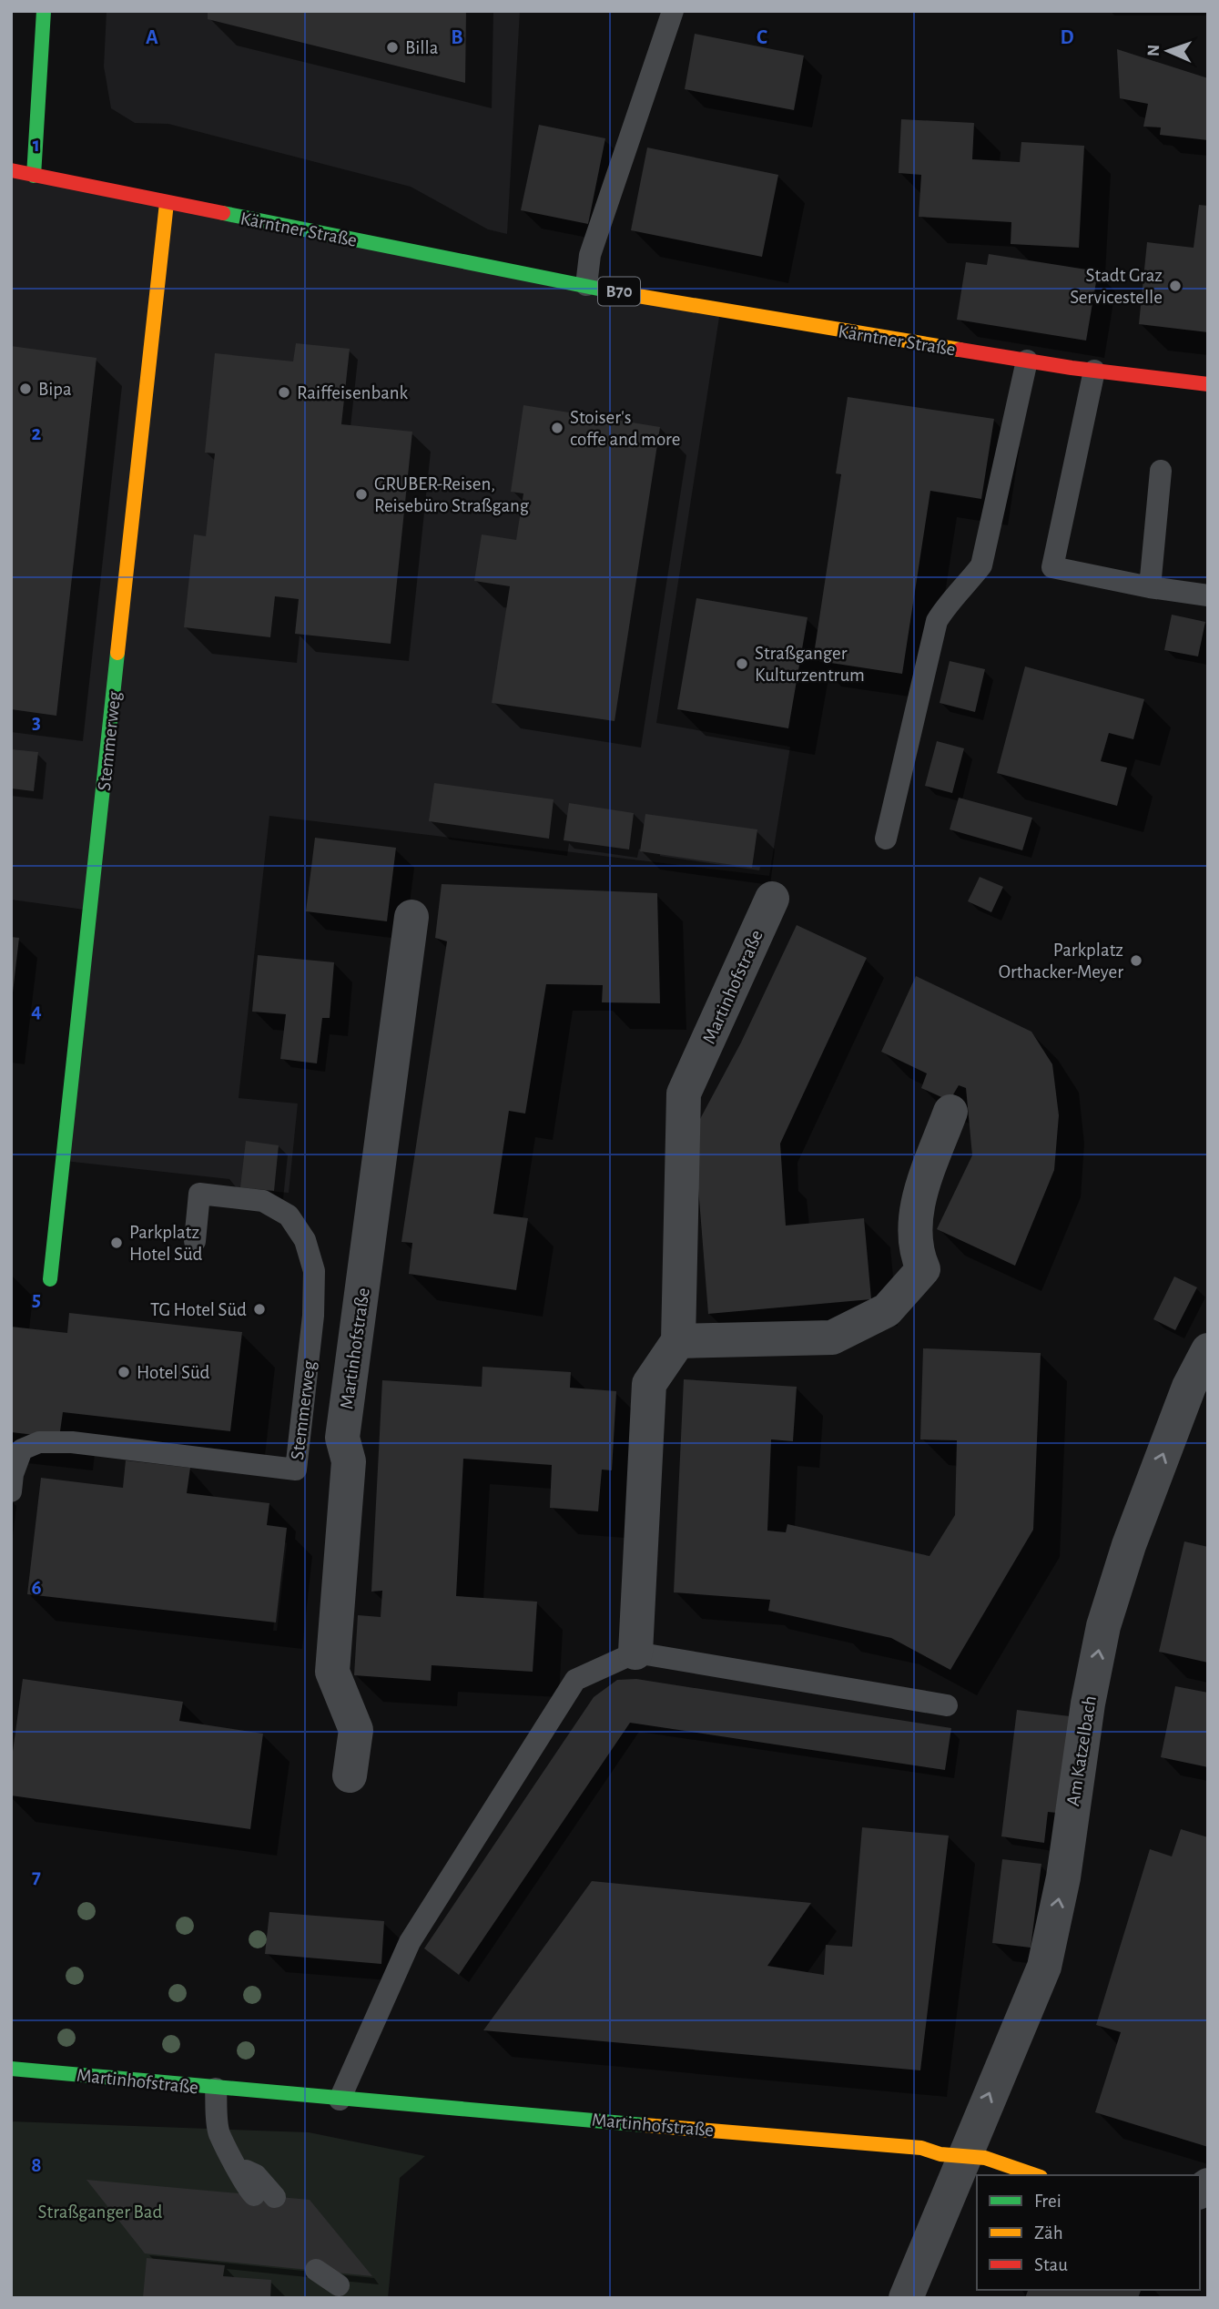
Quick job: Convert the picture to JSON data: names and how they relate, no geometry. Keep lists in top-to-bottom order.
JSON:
{
  "streets": {
    "street": [
      "Kärntner Straße",
      "B70",
      "Stemmerweg",
      "Martinhofstraße",
      "Am Katzelbach"
    ]
  },
  "crossings": [
    ["Kärntner Straße", "Stemmerweg"],
    ["Martinhofstraße", "Am Katzelbach"]
  ],
  "one_way": ["Am Katzelbach"],
  "parks": ["Straßganger Bad"],
  "places": [
    "Billa",
    "Stadt Graz Servicestelle",
    "Bipa",
    "Raiffeisenbank",
    "Stoiser's coffe and more",
    "GRUBER-Reisen, Reisebüro Straßgang",
    "Straßganger Kulturzentrum",
    "Parkplatz Orthacker-Meyer",
    "Parkplatz Hotel Süd",
    "TG Hotel Süd",
    "Hotel Süd"
  ],
  "legend": ["Frei", "Zäh", "Stau"],
  "north": "left",
  "grid": {
    "columns": [
      "A",
      "B",
      "C",
      "D"
    ],
    "rows": [
      "1",
      "2",
      "3",
      "4",
      "5",
      "6",
      "7",
      "8"
    ]
  }
}
